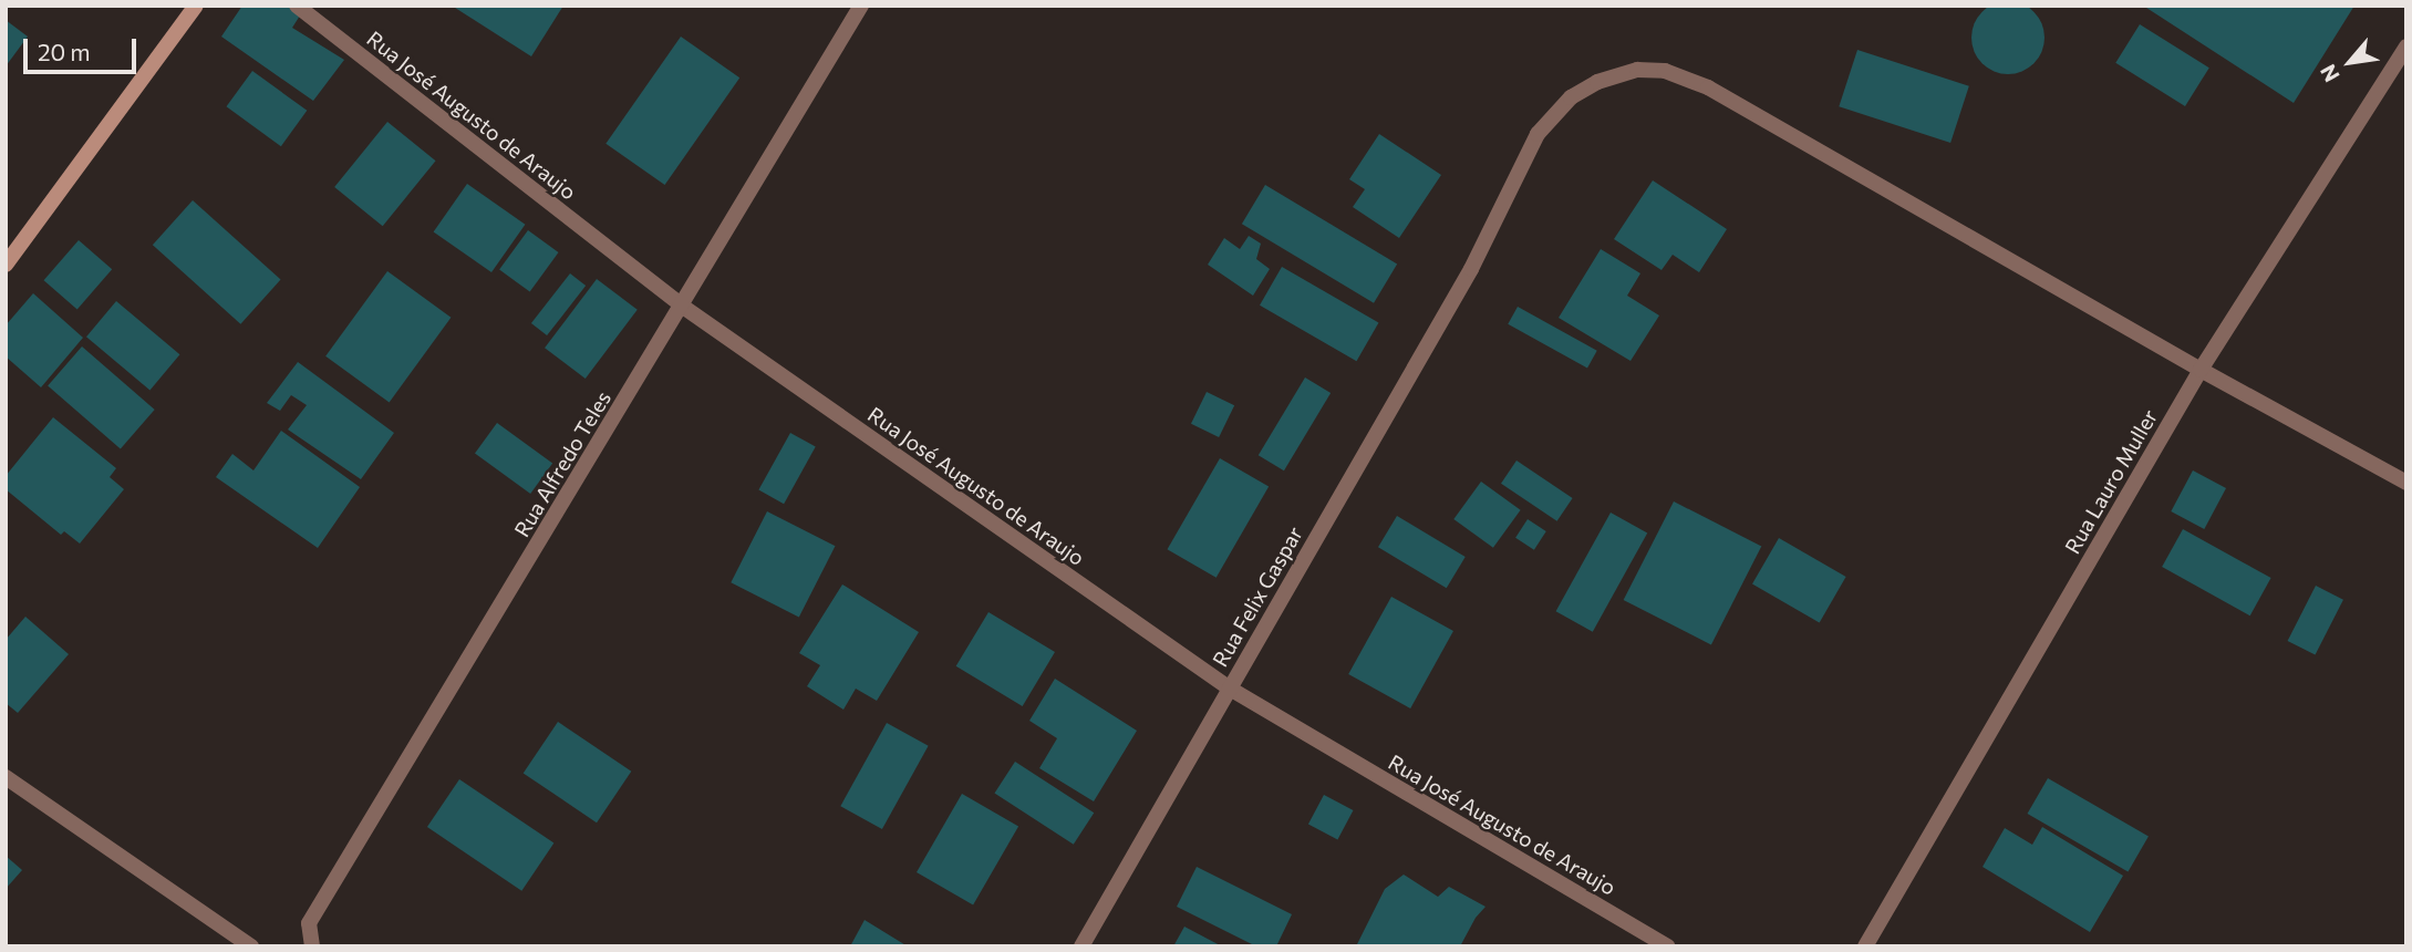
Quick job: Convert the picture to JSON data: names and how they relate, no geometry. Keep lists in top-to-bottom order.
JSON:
{
  "streets": {
    "street": [
      "Rua José Augusto de Araujo",
      "Rua Alfredo Teles",
      "Rua Lauro Muller",
      "Rua Felix Gaspar"
    ]
  },
  "crossings": [
    ["Rua José Augusto de Araujo", "Rua Alfredo Teles"],
    ["Rua José Augusto de Araujo", "Rua Felix Gaspar"],
    ["Rua Lauro Muller", "Rua Felix Gaspar"]
  ],
  "scale_bar": "20 m",
  "north": "bottom left"
}
